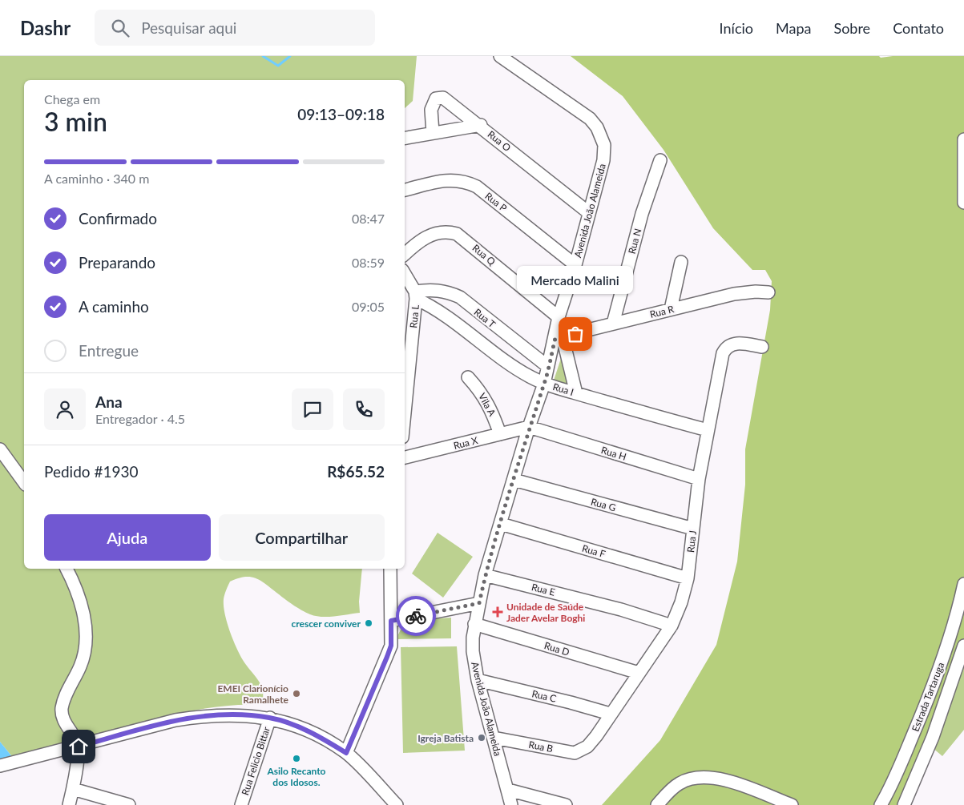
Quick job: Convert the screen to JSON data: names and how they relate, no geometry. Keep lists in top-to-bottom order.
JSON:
{
  "streets": {
    "street": [
      "Rua O",
      "Rua P",
      "Avenida João Alameida",
      "Rua N",
      "Rua Q",
      "Rua R",
      "Rua L",
      "Rua T",
      "Rua I",
      "Vila A",
      "Rua X",
      "Rua H",
      "Rua G",
      "Rua J",
      "Rua F",
      "Rua E",
      "Rua D",
      "Rua C",
      "Estrada Tartaruga",
      "Rua B",
      "Rua Felicio Bittar"
    ]
  },
  "crossings": [
    ["Rua O", "Avenida João Alameida"],
    ["Rua P", "Avenida João Alameida"],
    ["Avenida João Alameida", "Rua Q"],
    ["Avenida João Alameida", "Rua R"],
    ["Avenida João Alameida", "Rua T"],
    ["Avenida João Alameida", "Rua I"],
    ["Avenida João Alameida", "Rua X"],
    ["Avenida João Alameida", "Rua H"],
    ["Avenida João Alameida", "Rua G"],
    ["Avenida João Alameida", "Rua F"],
    ["Avenida João Alameida", "Rua E"],
    ["Avenida João Alameida", "Rua D"],
    ["Avenida João Alameida", "Rua C"],
    ["Avenida João Alameida", "Rua B"],
    ["Rua N", "Rua R"],
    ["Rua L", "Rua T"],
    ["Rua L", "Rua I"],
    ["Rua T", "Rua I"],
    ["Rua I", "Rua J"],
    ["Vila A", "Rua X"],
    ["Rua X", "Rua H"],
    ["Rua H", "Rua J"],
    ["Rua G", "Rua J"],
    ["Rua J", "Rua F"],
    ["Rua J", "Rua E"],
    ["Rua J", "Rua D"],
    ["Rua J", "Rua C"],
    ["Rua J", "Rua B"]
  ],
  "places": {
    "other": [
      "Mercado Malini",
      "crescer conviver",
      "EMEI Clarionício Ramalhete",
      "Igreja Batista",
      "Asilo Recanto dos Idosos."
    ],
    "health": ["Unidade de Saúde Jader Avelar Boghi"]
  },
  "page": {
    "header": "Dashr",
    "search": "Pesquisar aqui",
    "nav": [
      "Início",
      "Mapa",
      "Sobre",
      "Contato"
    ],
    "heading": ["3 min", "Chega em", "09:13–09:18"],
    "panel": [
      "Ana",
      "Entregador · 4.5",
      "Pedido #1930",
      "R$65.52"
    ],
    "bar": "A caminho · 340 m",
    "list": [
      ["Confirmado", "08:47"],
      ["Preparando", "08:59"],
      ["A caminho", "09:05"],
      "Entregue"
    ],
    "bubble": "Mercado Malini",
    "buttons": ["Ajuda", "Compartilhar"]
  }
}
